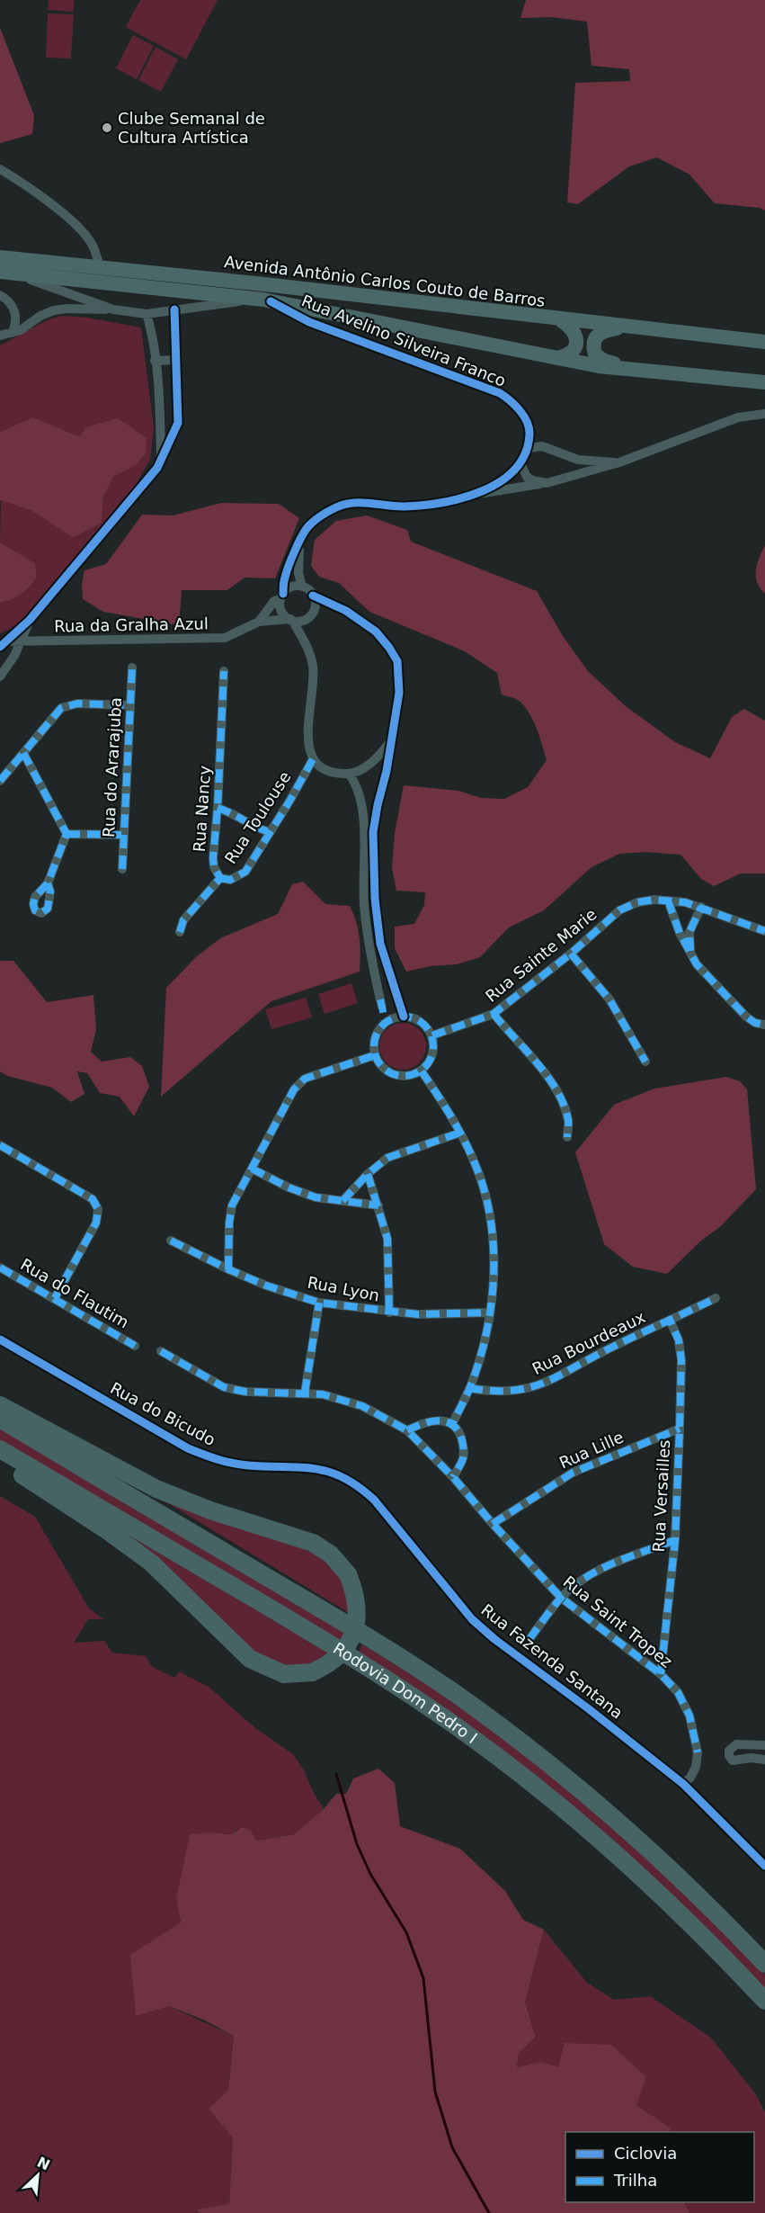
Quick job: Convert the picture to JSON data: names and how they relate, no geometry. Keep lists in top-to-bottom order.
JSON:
{
  "streets": {
    "highway": ["Rodovia Dom Pedro I"],
    "main road": ["Avenida Antônio Carlos Couto de Barros"],
    "street": [
      "Rua Avelino Silveira Franco",
      "Rua da Gralha Azul",
      "Rua do Ararajuba",
      "Rua Nancy",
      "Rua Toulouse",
      "Rua Sainte Marie",
      "Rua Lyon",
      "Rua do Flautim",
      "Rua Bourdeaux",
      "Rua do Bicudo",
      "Rua Lille",
      "Rua Versailles",
      "Rua Saint Tropez",
      "Rua Fazenda Santana"
    ]
  },
  "crossings": [
    ["Avenida Antônio Carlos Couto de Barros", "Rua Avelino Silveira Franco"],
    ["Rua Avelino Silveira Franco", "Rua da Gralha Azul"],
    ["Rua Nancy", "Rua Toulouse"],
    ["Rua Bourdeaux", "Rua Versailles"],
    ["Rua do Bicudo", "Rua Fazenda Santana"],
    ["Rua Lille", "Rua Versailles"],
    ["Rua Lille", "Rua Saint Tropez"],
    ["Rua Versailles", "Rua Saint Tropez"],
    ["Rua Saint Tropez", "Rua Fazenda Santana"]
  ],
  "places": ["Clube Semanal de Cultura Artística"],
  "legend": ["Ciclovia", "Trilha"],
  "north": "top right"
}
